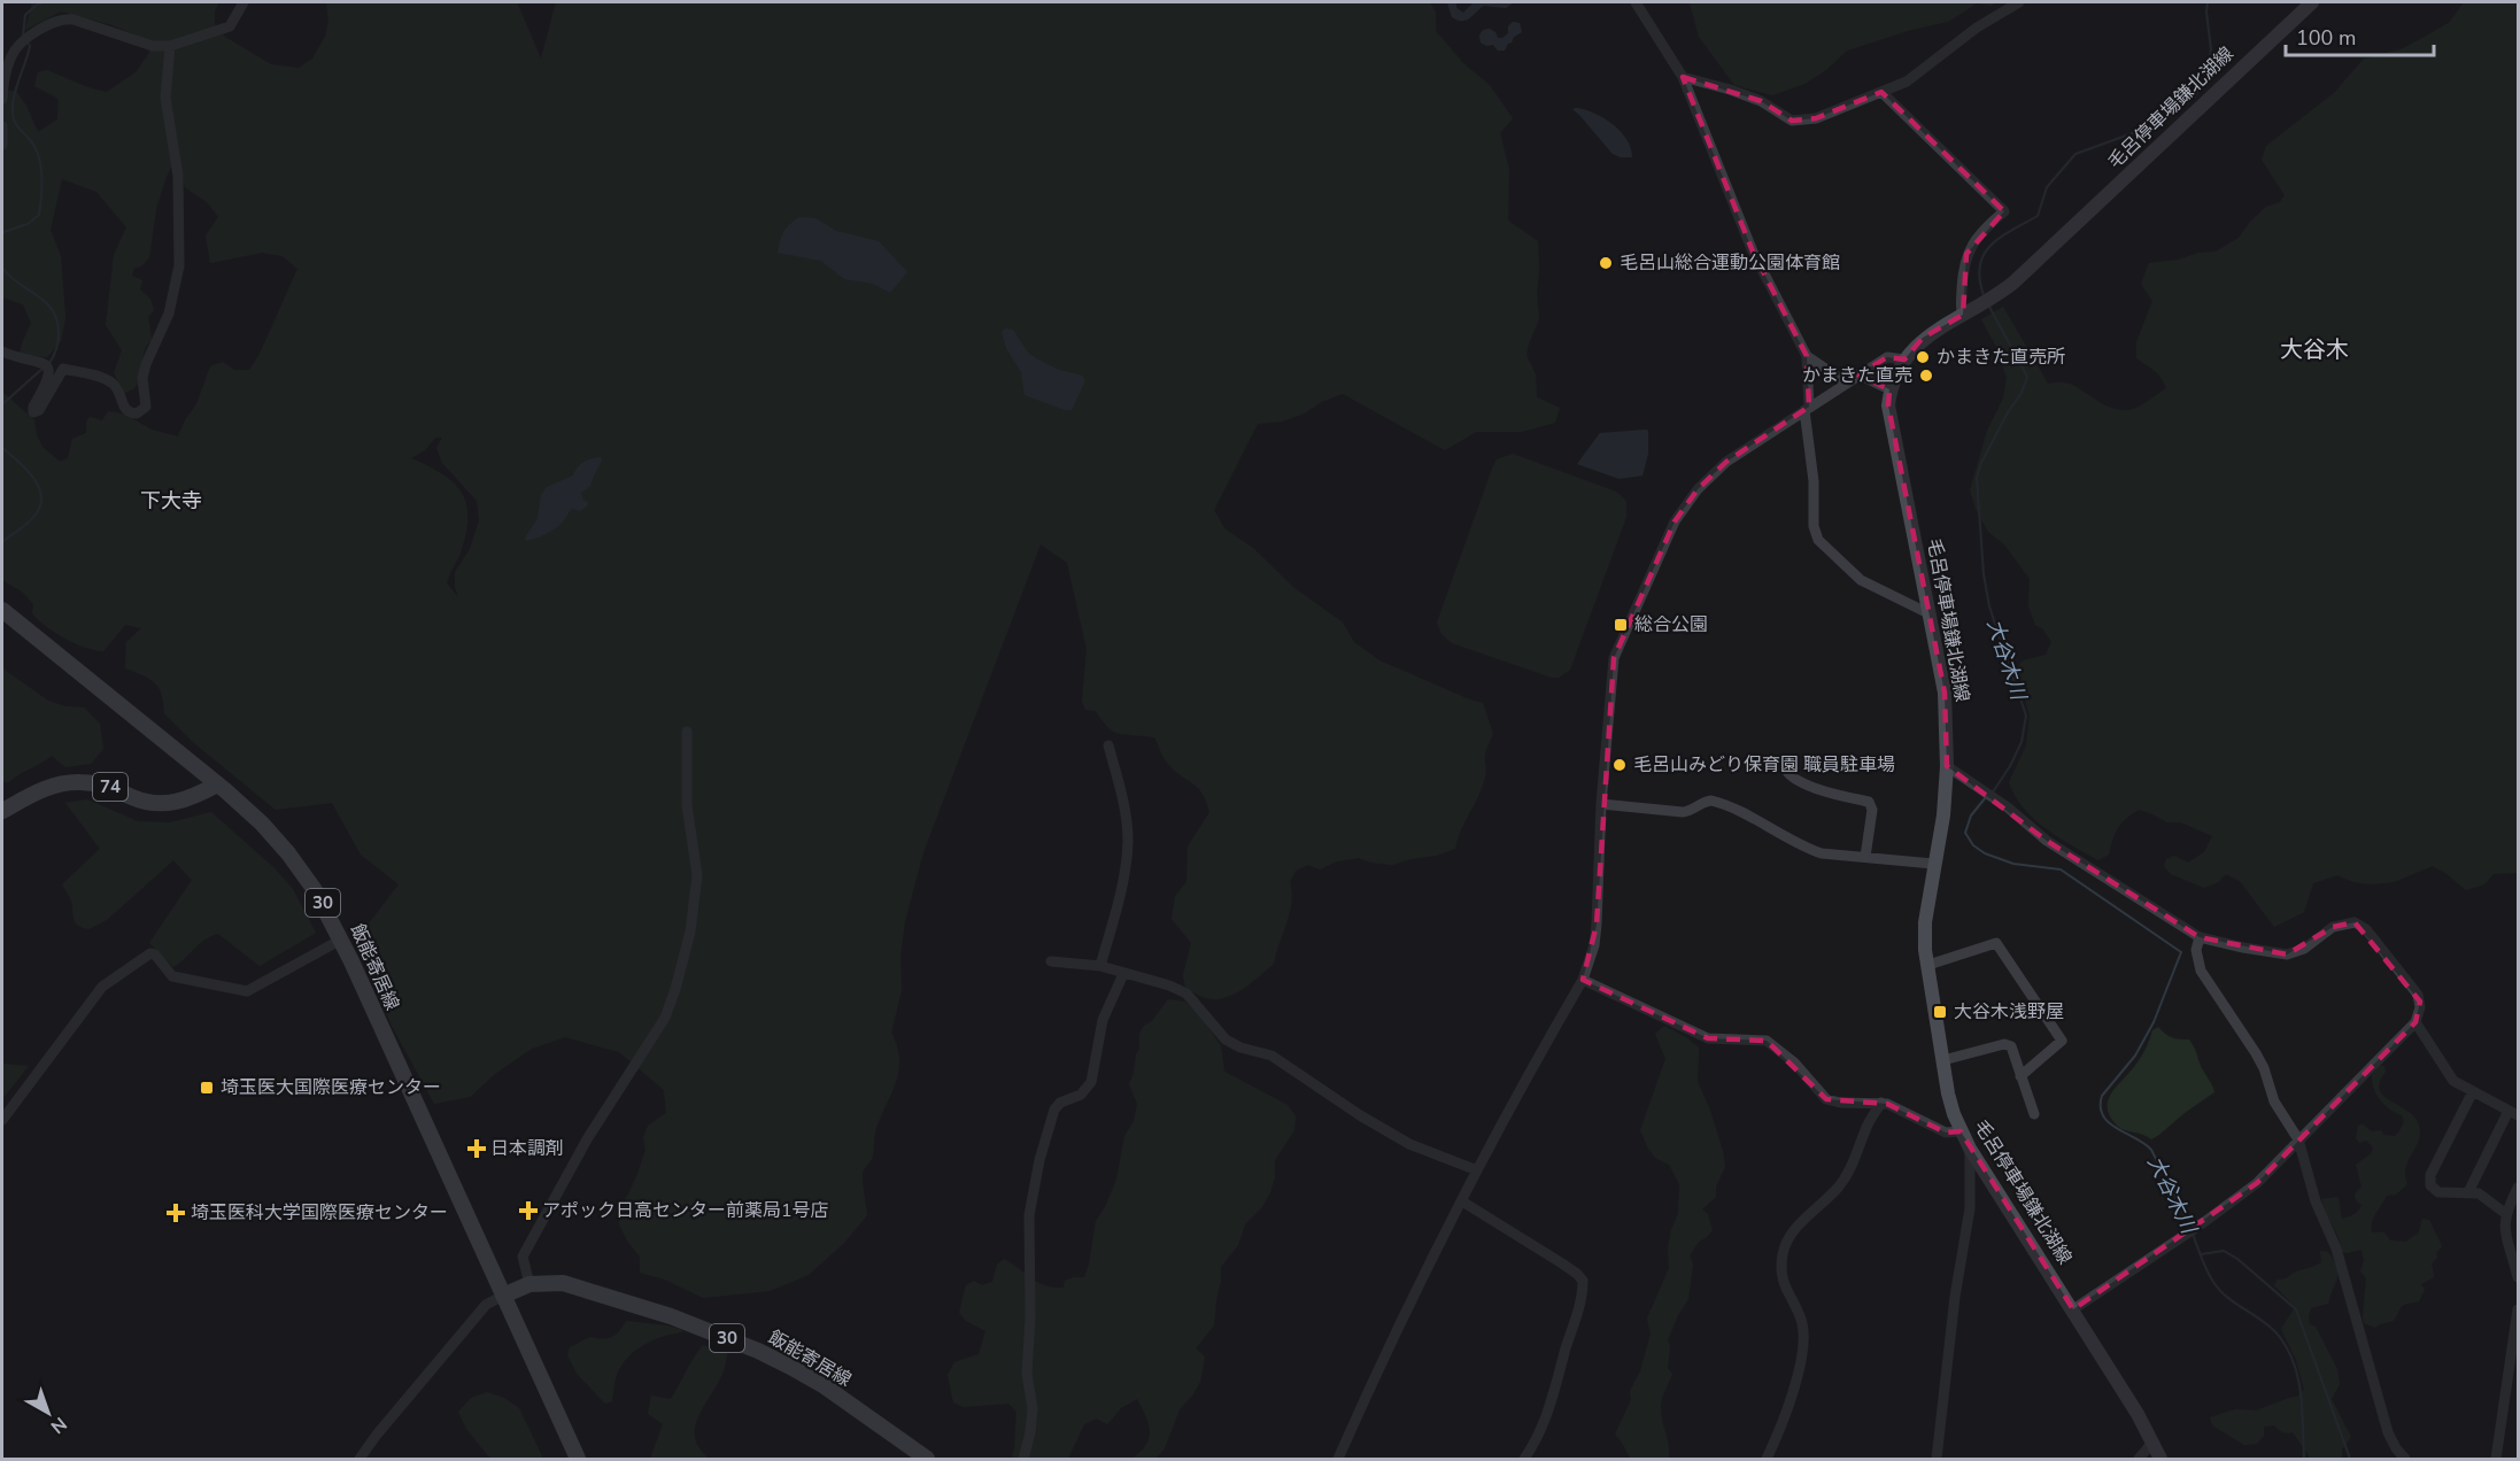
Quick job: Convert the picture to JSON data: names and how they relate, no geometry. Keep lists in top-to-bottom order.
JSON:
{
  "streets": {
    "main road": [
      "毛呂停車場鎌北湖線",
      "74",
      "30",
      "飯能寄居線"
    ]
  },
  "crossings": [
    ["74", "飯能寄居線"]
  ],
  "districts": ["大谷木", "下大寺"],
  "water": ["大谷木川"],
  "places": {
    "other": [
      "毛呂山総合運動公園体育館",
      "かまきた直売所",
      "かまきた直売",
      "毛呂山みどり保育園 職員駐車場"
    ],
    "transit": ["総合公園", "大谷木浅野屋", "埼玉医大国際医療センター"],
    "health": ["日本調剤", "アポック日高センター前薬局1号店", "埼玉医科大学国際医療センター"]
  },
  "scale_bar": "100 m",
  "north": "bottom right"
}
